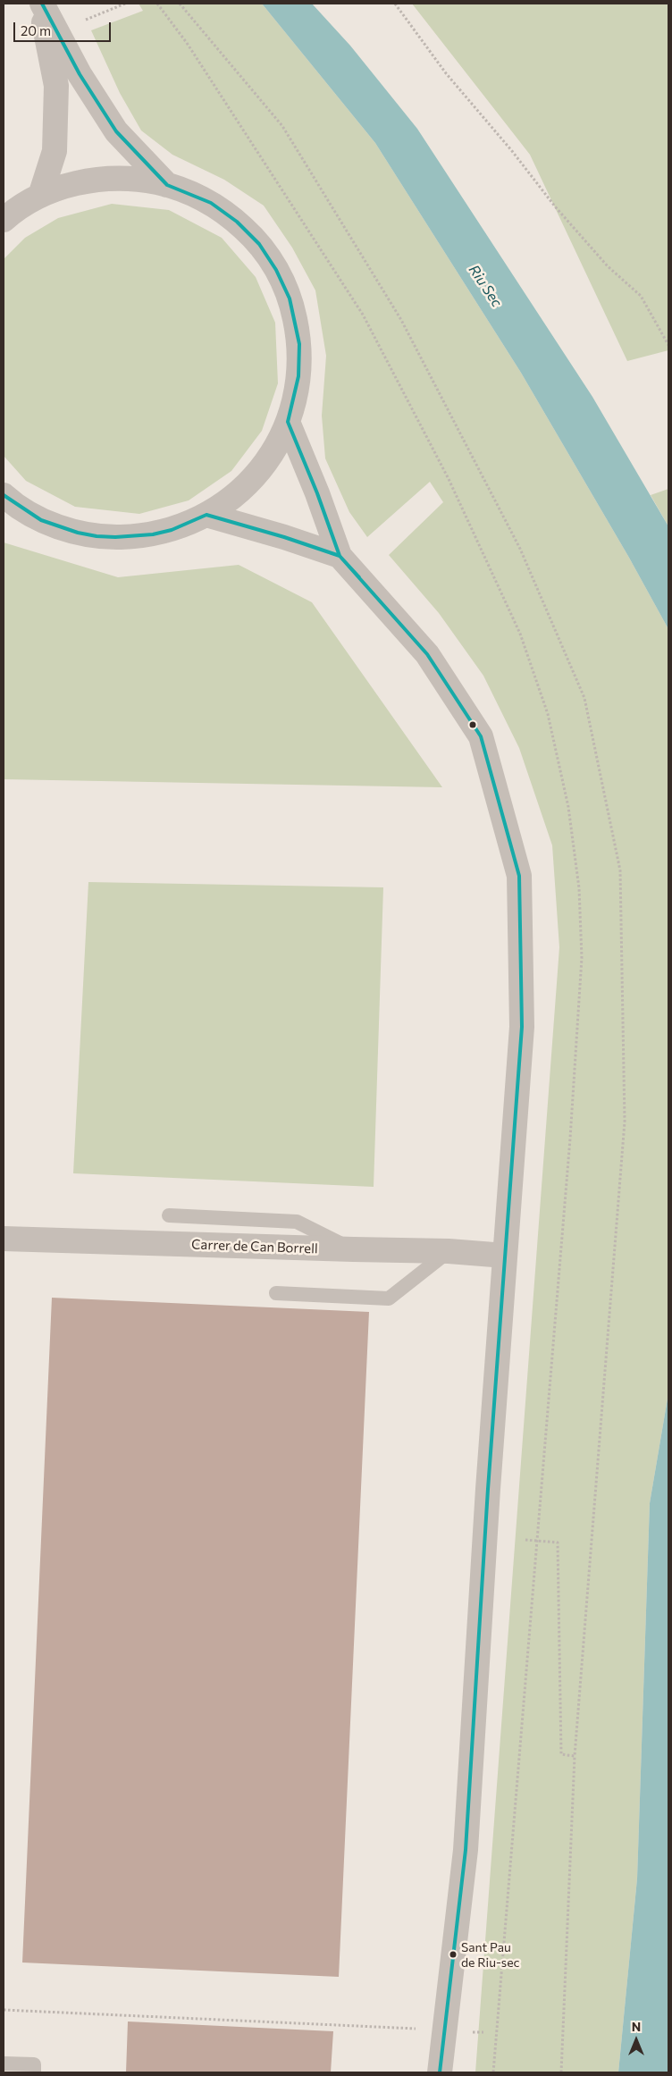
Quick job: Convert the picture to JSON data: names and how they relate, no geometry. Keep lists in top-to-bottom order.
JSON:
{
  "streets": {
    "street": ["Carrer de Can Borrell"]
  },
  "water": ["Riu Sec"],
  "places": ["Sant Pau de Riu-sec"],
  "scale_bar": "20 m",
  "north": "top"
}
